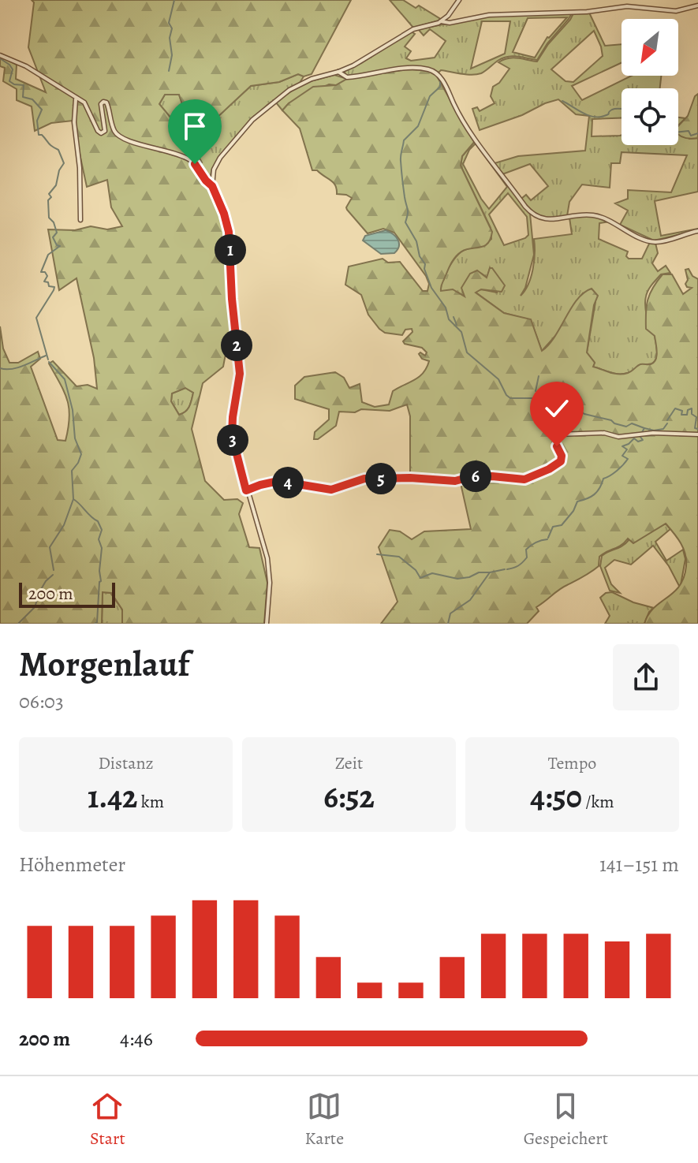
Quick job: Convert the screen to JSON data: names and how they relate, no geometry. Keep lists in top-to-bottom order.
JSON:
{
  "scale_bar": "200 m",
  "north": "bottom left",
  "page": {
    "pins": [
      "1",
      "2",
      "3",
      "6",
      "5",
      "4"
    ],
    "scale": "200 m",
    "heading": ["Morgenlauf", "06:03"],
    "stats": [
      ["Distanz", "1.42 km"],
      ["Zeit", "6:52"],
      ["Tempo", "4:50 /km"]
    ],
    "chart": ["Höhenmeter", "141–151 m"],
    "list": [
      {
        "name": "200 m",
        "note": "4:46"
      }
    ],
    "tabs": ["Start", "Karte", "Gespeichert"]
  }
}
